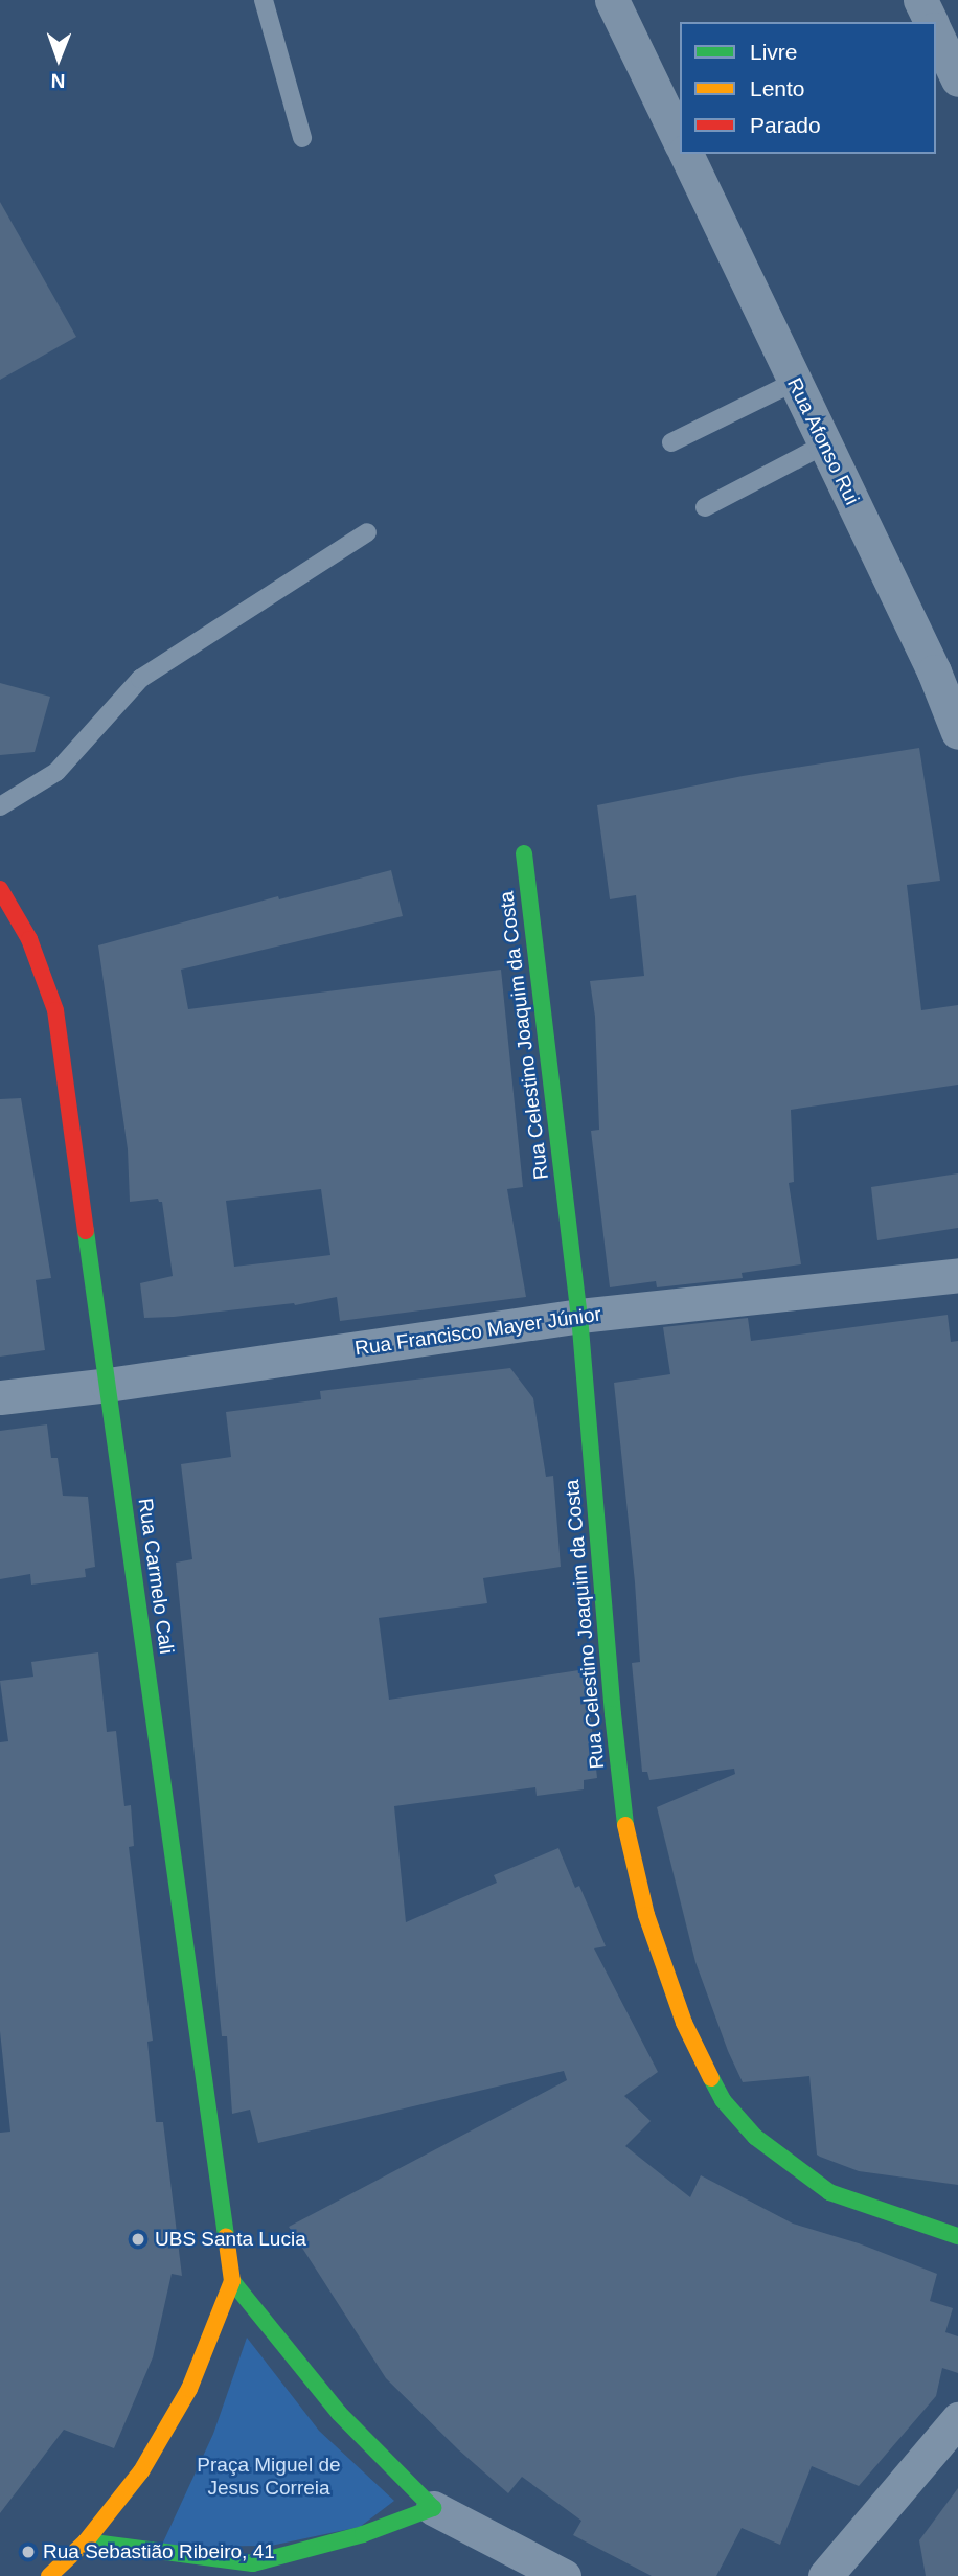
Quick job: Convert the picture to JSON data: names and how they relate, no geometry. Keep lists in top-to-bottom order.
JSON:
{
  "streets": {
    "street": [
      "Rua Afonso Rui",
      "Rua Celestino Joaquim da Costa",
      "Rua Francisco Mayer Júnior",
      "Rua Carmelo Cali"
    ]
  },
  "crossings": [
    ["Rua Celestino Joaquim da Costa", "Rua Francisco Mayer Júnior"],
    ["Rua Francisco Mayer Júnior", "Rua Carmelo Cali"]
  ],
  "parks": ["Praça Miguel de Jesus Correia"],
  "places": ["UBS Santa Lucia", "Rua Sebastião Ribeiro, 41"],
  "legend": ["Livre", "Lento", "Parado"],
  "north": "bottom"
}
